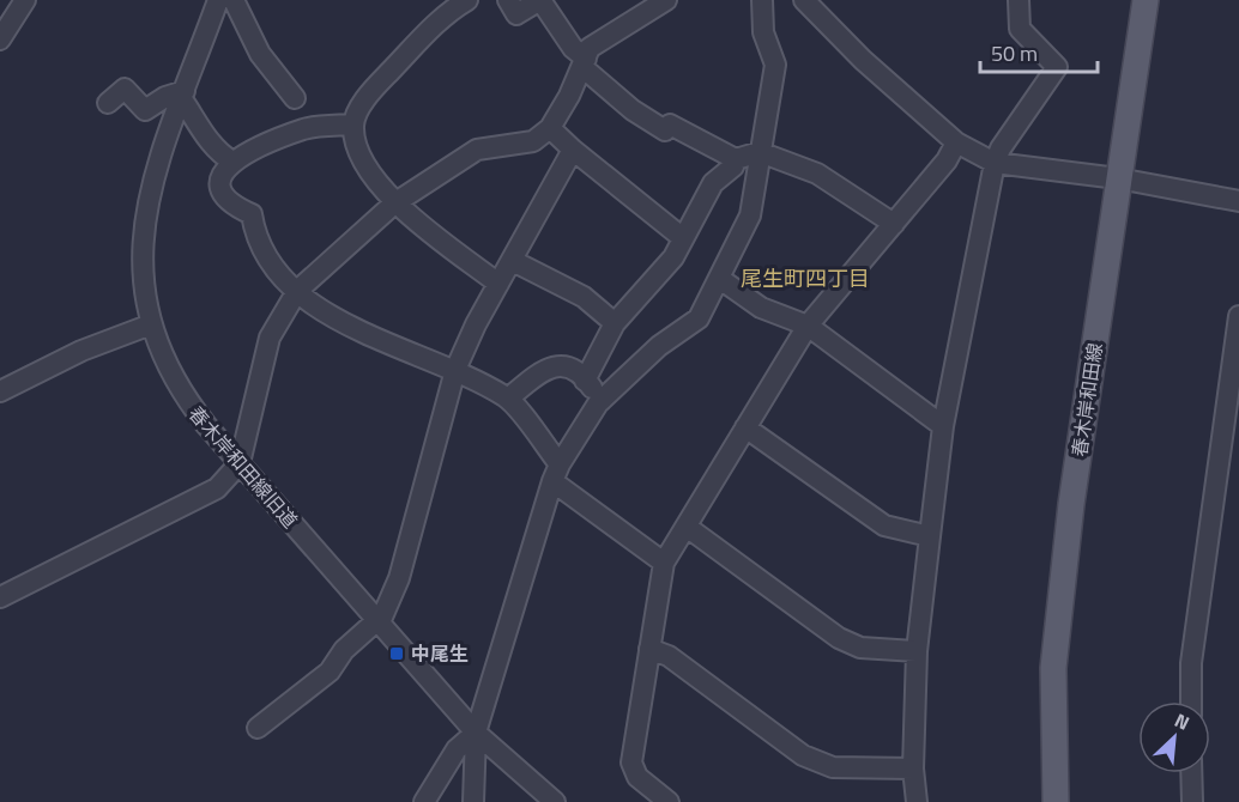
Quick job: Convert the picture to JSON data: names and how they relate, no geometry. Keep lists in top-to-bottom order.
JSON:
{
  "streets": {
    "main road": ["春木岸和田線"],
    "street": ["春木岸和田線旧道"]
  },
  "districts": ["尾生町四丁目"],
  "places": {
    "transit": ["中尾生"]
  },
  "scale_bar": "50 m",
  "north": "top right"
}
